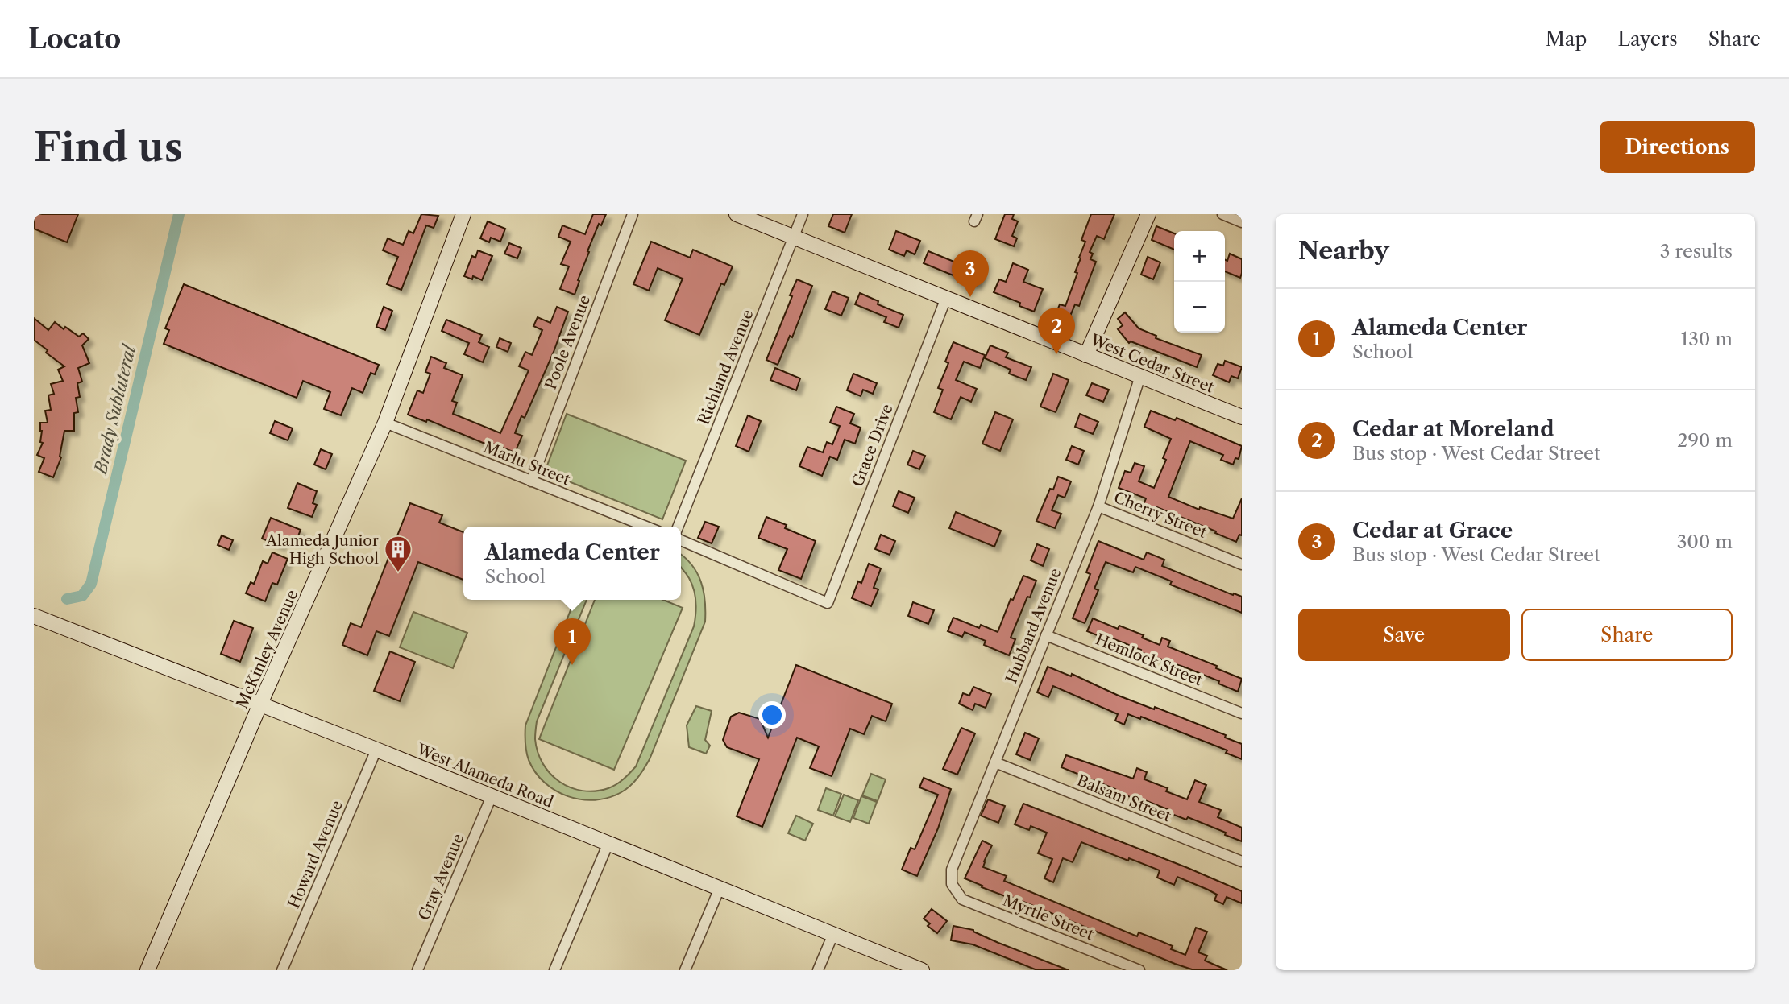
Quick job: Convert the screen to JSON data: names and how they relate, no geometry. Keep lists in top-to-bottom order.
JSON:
{
  "streets": {
    "street": [
      "Poole Avenue",
      "West Cedar Street",
      "Richland Avenue",
      "Grace Drive",
      "Marlu Street",
      "Cherry Street",
      "Hubbard Avenue",
      "McKinley Avenue",
      "Hemlock Street",
      "West Alameda Road",
      "Balsam Street",
      "Howard Avenue",
      "Gray Avenue",
      "Myrtle Street"
    ]
  },
  "crossings": [
    ["Poole Avenue", "Marlu Street"],
    ["West Cedar Street", "Richland Avenue"],
    ["West Cedar Street", "Grace Drive"],
    ["West Cedar Street", "Hubbard Avenue"],
    ["Marlu Street", "McKinley Avenue"],
    ["Cherry Street", "Hubbard Avenue"],
    ["Hubbard Avenue", "Hemlock Street"],
    ["Hubbard Avenue", "Balsam Street"],
    ["Hubbard Avenue", "Myrtle Street"],
    ["McKinley Avenue", "West Alameda Road"],
    ["West Alameda Road", "Howard Avenue"],
    ["West Alameda Road", "Gray Avenue"]
  ],
  "water": ["Brady Sublateral"],
  "places": {
    "building": ["Alameda Junior High School"]
  },
  "page": {
    "header": "Locato",
    "nav": ["Map", "Layers", "Share"],
    "buttons": [
      "Directions",
      ["Save", "Share"]
    ],
    "title": "Find us",
    "heading": ["Nearby", "3 results"],
    "map_buttons": ["+", "−"],
    "pins": ["3", "2", "1"],
    "list": [
      {
        "mark": "1",
        "name": "Alameda Center",
        "note": "School",
        "value": "130 m"
      },
      {
        "mark": "2",
        "name": "Cedar at Moreland",
        "note": "Bus stop · West Cedar Street",
        "value": "290 m"
      },
      {
        "mark": "3",
        "name": "Cedar at Grace",
        "note": "Bus stop · West Cedar Street",
        "value": "300 m"
      }
    ],
    "popup": ["Alameda Center", "School"]
  }
}
